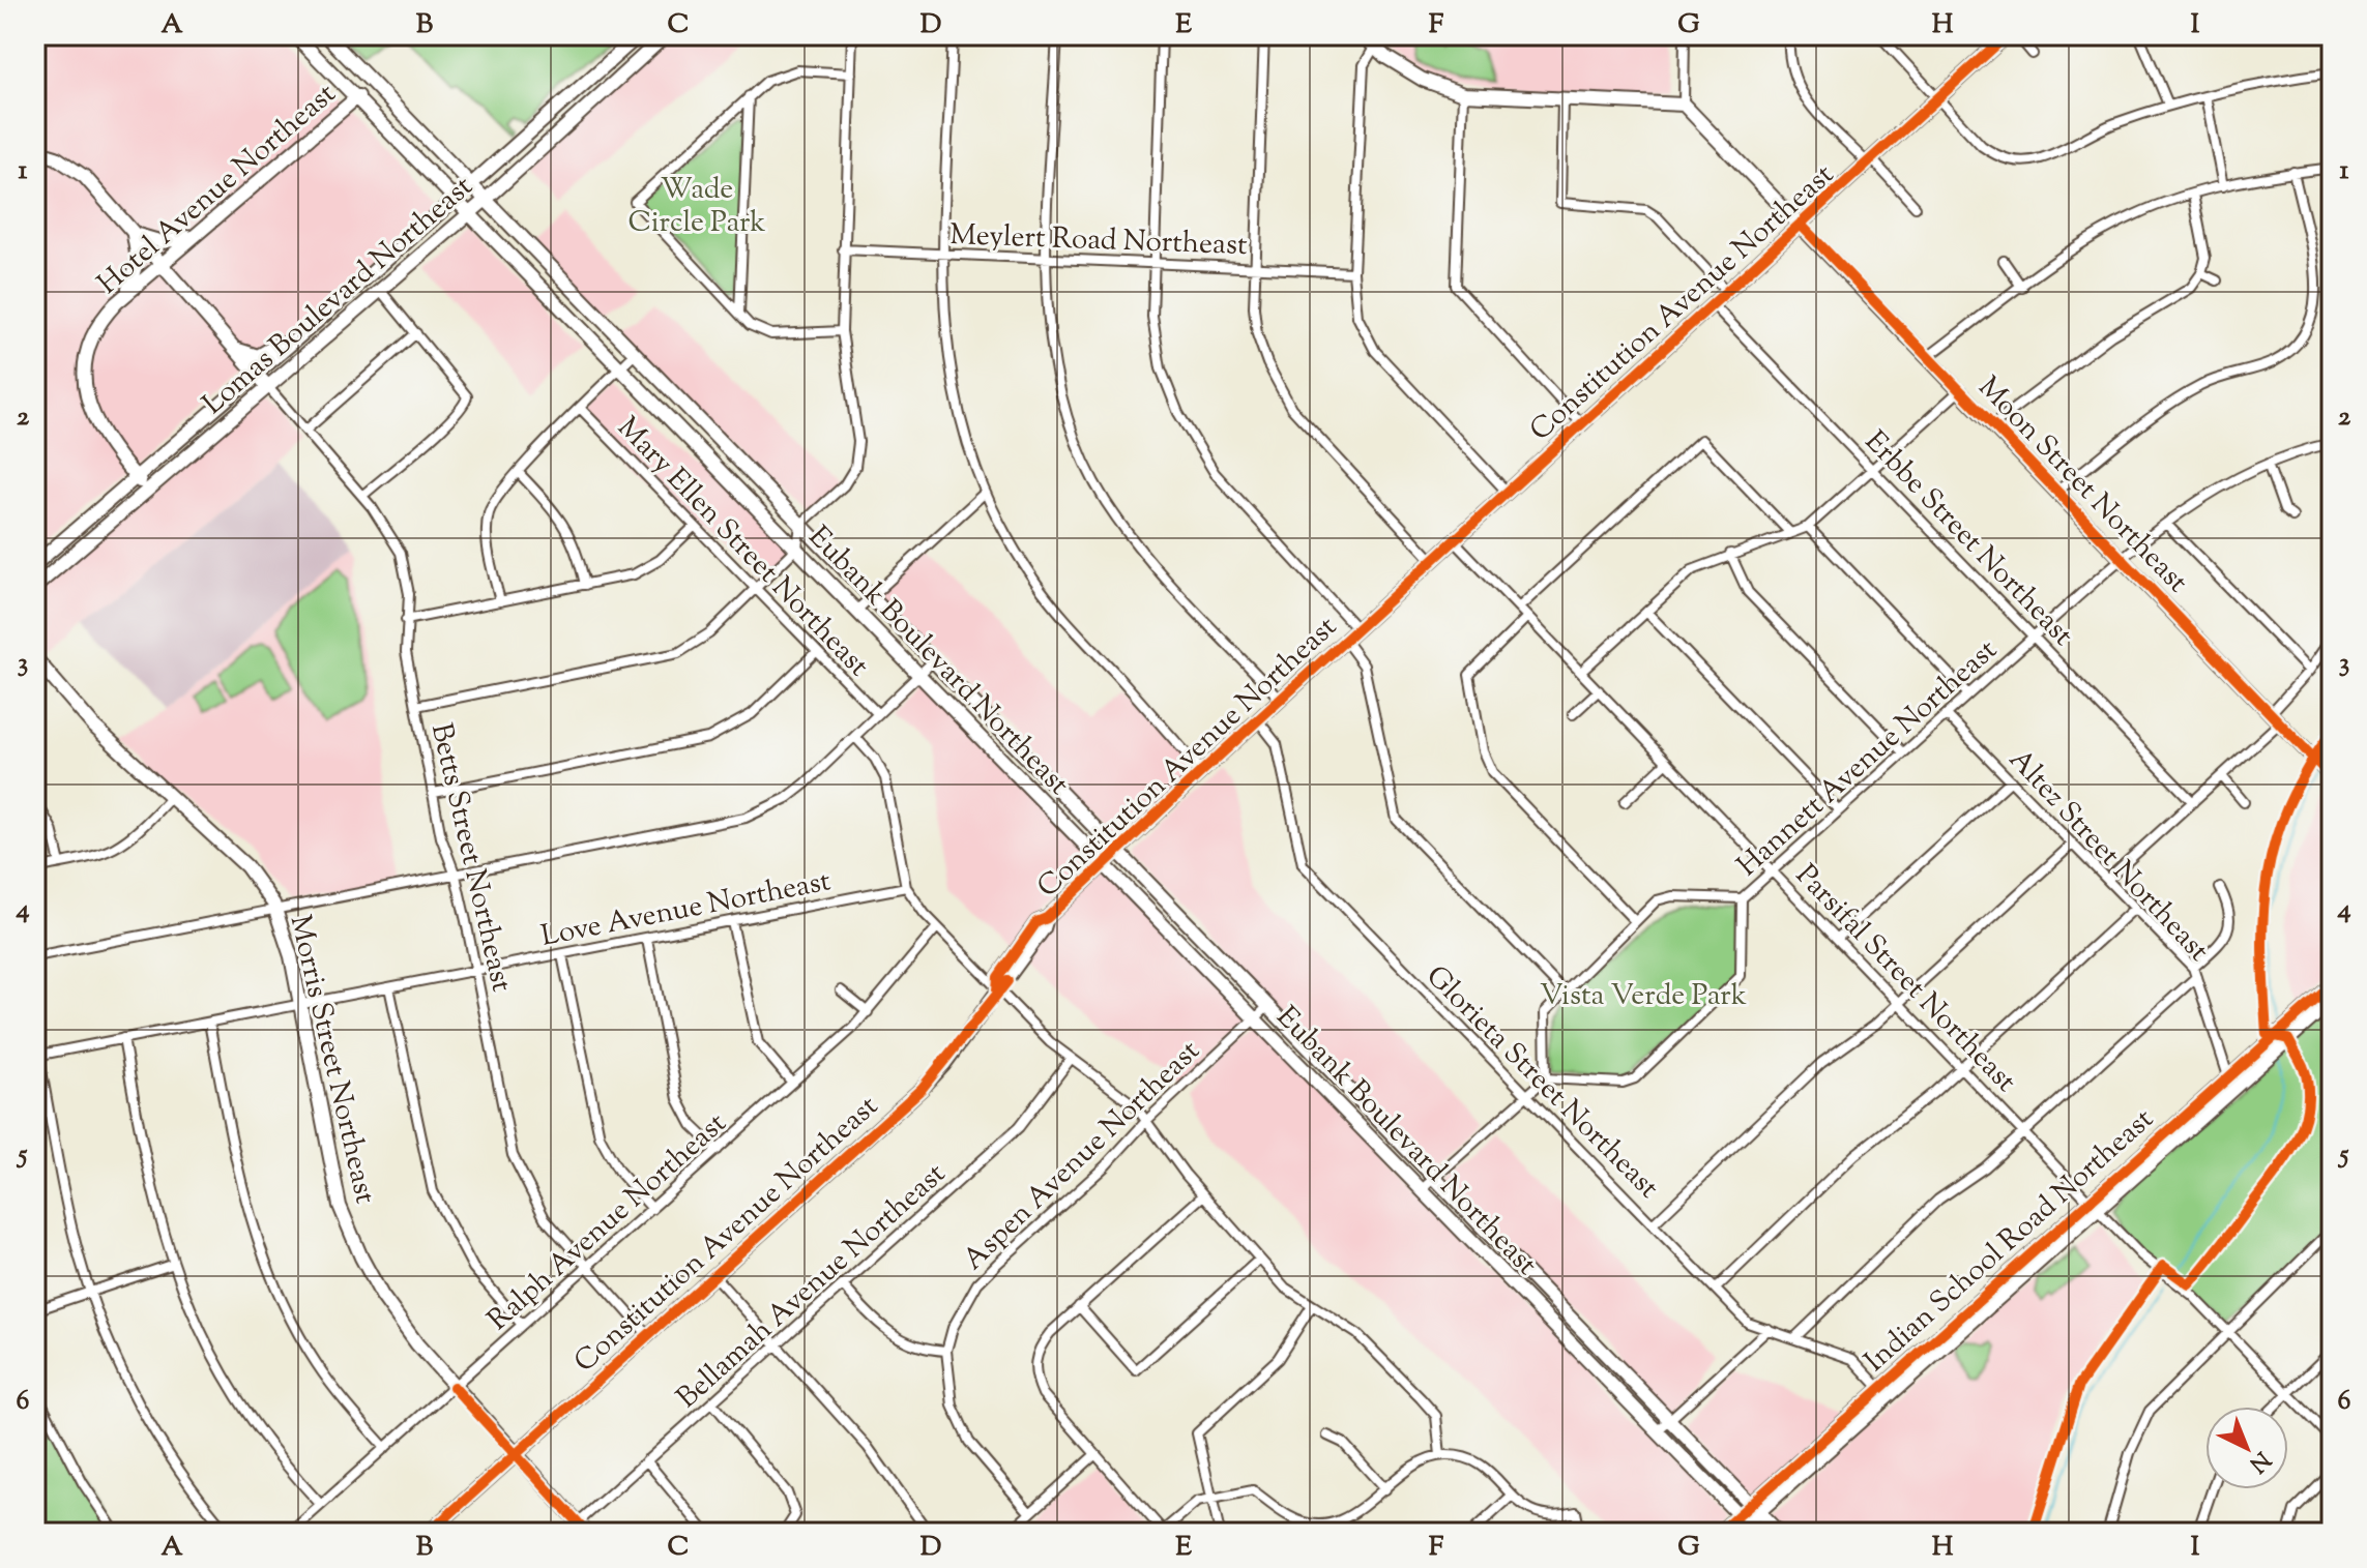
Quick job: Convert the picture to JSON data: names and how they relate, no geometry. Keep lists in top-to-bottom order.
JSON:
{
  "streets": {
    "street": [
      "Hotel Avenue Northeast",
      "Meylert Road Northeast",
      "Lomas Boulevard Northeast",
      "Constitution Avenue Northeast",
      "Moon Street Northeast",
      "Erbbe Street Northeast",
      "Mary Ellen Street Northeast",
      "Eubank Boulevard Northeast",
      "Hannett Avenue Northeast",
      "Altez Street Northeast",
      "Betts Street Northeast",
      "Love Avenue Northeast",
      "Parsifal Street Northeast",
      "Morris Street Northeast",
      "Glorieta Street Northeast",
      "Aspen Avenue Northeast",
      "Ralph Avenue Northeast",
      "Indian School Road Northeast",
      "Bellamah Avenue Northeast"
    ]
  },
  "crossings": [
    ["Hotel Avenue Northeast", "Lomas Boulevard Northeast"],
    ["Hotel Avenue Northeast", "Eubank Boulevard Northeast"],
    ["Lomas Boulevard Northeast", "Eubank Boulevard Northeast"],
    ["Lomas Boulevard Northeast", "Betts Street Northeast"],
    ["Constitution Avenue Northeast", "Moon Street Northeast"],
    ["Constitution Avenue Northeast", "Erbbe Street Northeast"],
    ["Constitution Avenue Northeast", "Eubank Boulevard Northeast"],
    ["Constitution Avenue Northeast", "Betts Street Northeast"],
    ["Constitution Avenue Northeast", "Parsifal Street Northeast"],
    ["Constitution Avenue Northeast", "Morris Street Northeast"],
    ["Constitution Avenue Northeast", "Glorieta Street Northeast"],
    ["Moon Street Northeast", "Hannett Avenue Northeast"],
    ["Erbbe Street Northeast", "Hannett Avenue Northeast"],
    ["Eubank Boulevard Northeast", "Aspen Avenue Northeast"],
    ["Eubank Boulevard Northeast", "Indian School Road Northeast"],
    ["Hannett Avenue Northeast", "Altez Street Northeast"],
    ["Hannett Avenue Northeast", "Parsifal Street Northeast"],
    ["Altez Street Northeast", "Indian School Road Northeast"],
    ["Betts Street Northeast", "Love Avenue Northeast"],
    ["Betts Street Northeast", "Ralph Avenue Northeast"],
    ["Love Avenue Northeast", "Morris Street Northeast"],
    ["Parsifal Street Northeast", "Indian School Road Northeast"],
    ["Morris Street Northeast", "Ralph Avenue Northeast"],
    ["Morris Street Northeast", "Bellamah Avenue Northeast"],
    ["Glorieta Street Northeast", "Indian School Road Northeast"]
  ],
  "parks": ["Wade Circle Park", "Vista Verde Park"],
  "north": "bottom right",
  "grid": {
    "columns": [
      "A",
      "B",
      "C",
      "D",
      "E",
      "F",
      "G",
      "H",
      "I"
    ],
    "rows": [
      "1",
      "2",
      "3",
      "4",
      "5",
      "6"
    ]
  }
}
